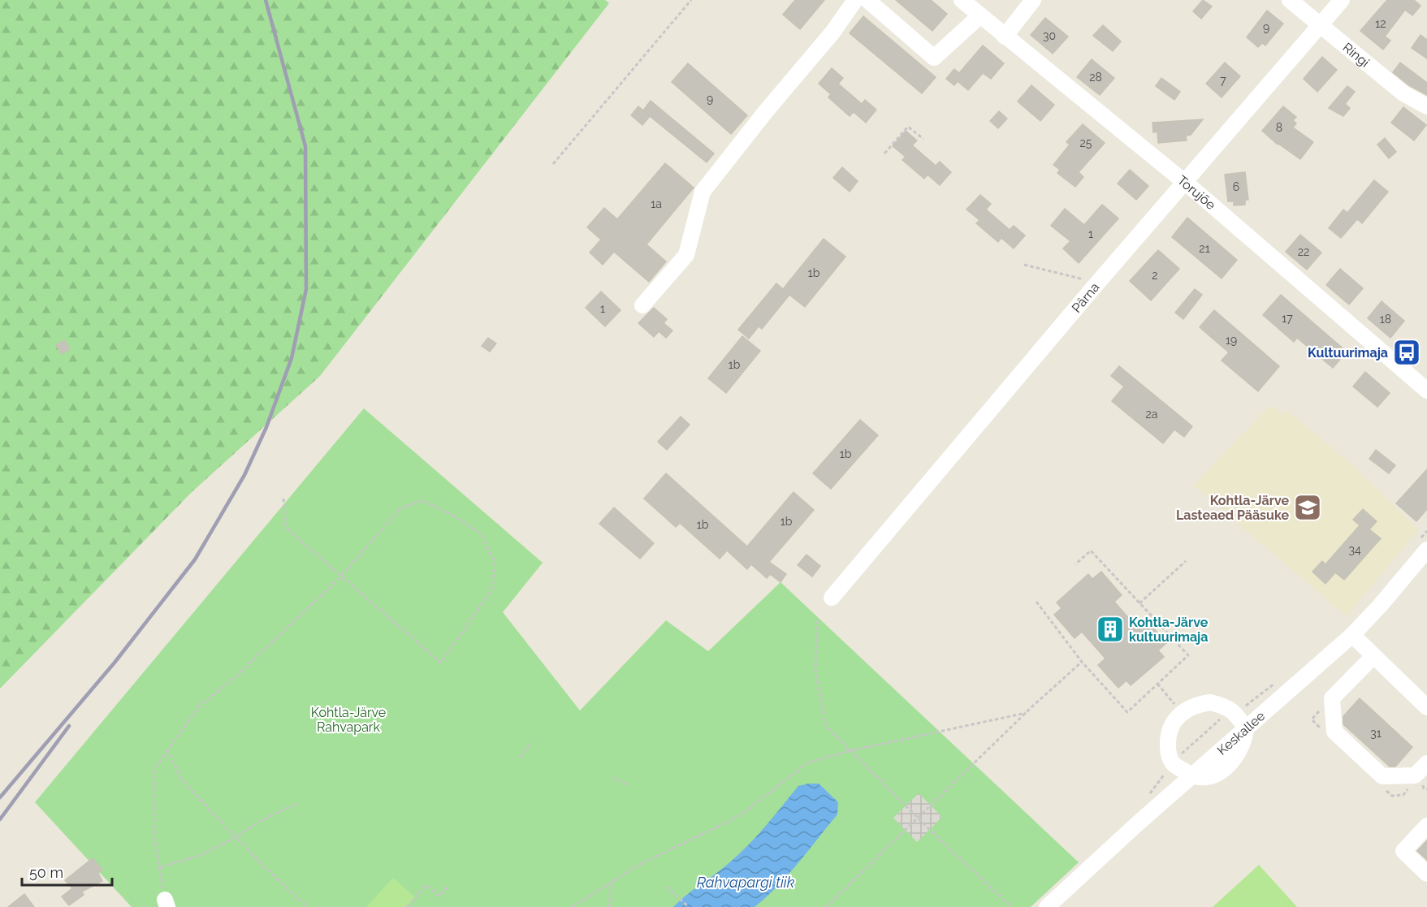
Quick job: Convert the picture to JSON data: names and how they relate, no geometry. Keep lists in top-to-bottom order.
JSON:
{
  "streets": {
    "street": [
      "Ringi",
      "Torujõe",
      "Pärna",
      "Keskallee"
    ]
  },
  "crossings": [
    ["Ringi", "Pärna"],
    ["Torujõe", "Pärna"]
  ],
  "water": ["Rahvapargi tiik"],
  "parks": ["Kohtla-Järve Rahvapark"],
  "places": {
    "bus stop": ["Kultuurimaja"],
    "school or university": ["Kohtla-Järve Lasteaed Pääsuke"],
    "building": ["Kohtla-Järve kultuurimaja"]
  },
  "house_numbers": [
    "12",
    "9",
    "30",
    "28",
    "7",
    "9",
    "8",
    "25",
    "6",
    "1a",
    "1",
    "21",
    "22",
    "1b",
    "2",
    "1",
    "17",
    "18",
    "19",
    "1b",
    "2a",
    "1b",
    "1b",
    "1b",
    "34",
    "31"
  ],
  "scale_bar": "50 m"
}
